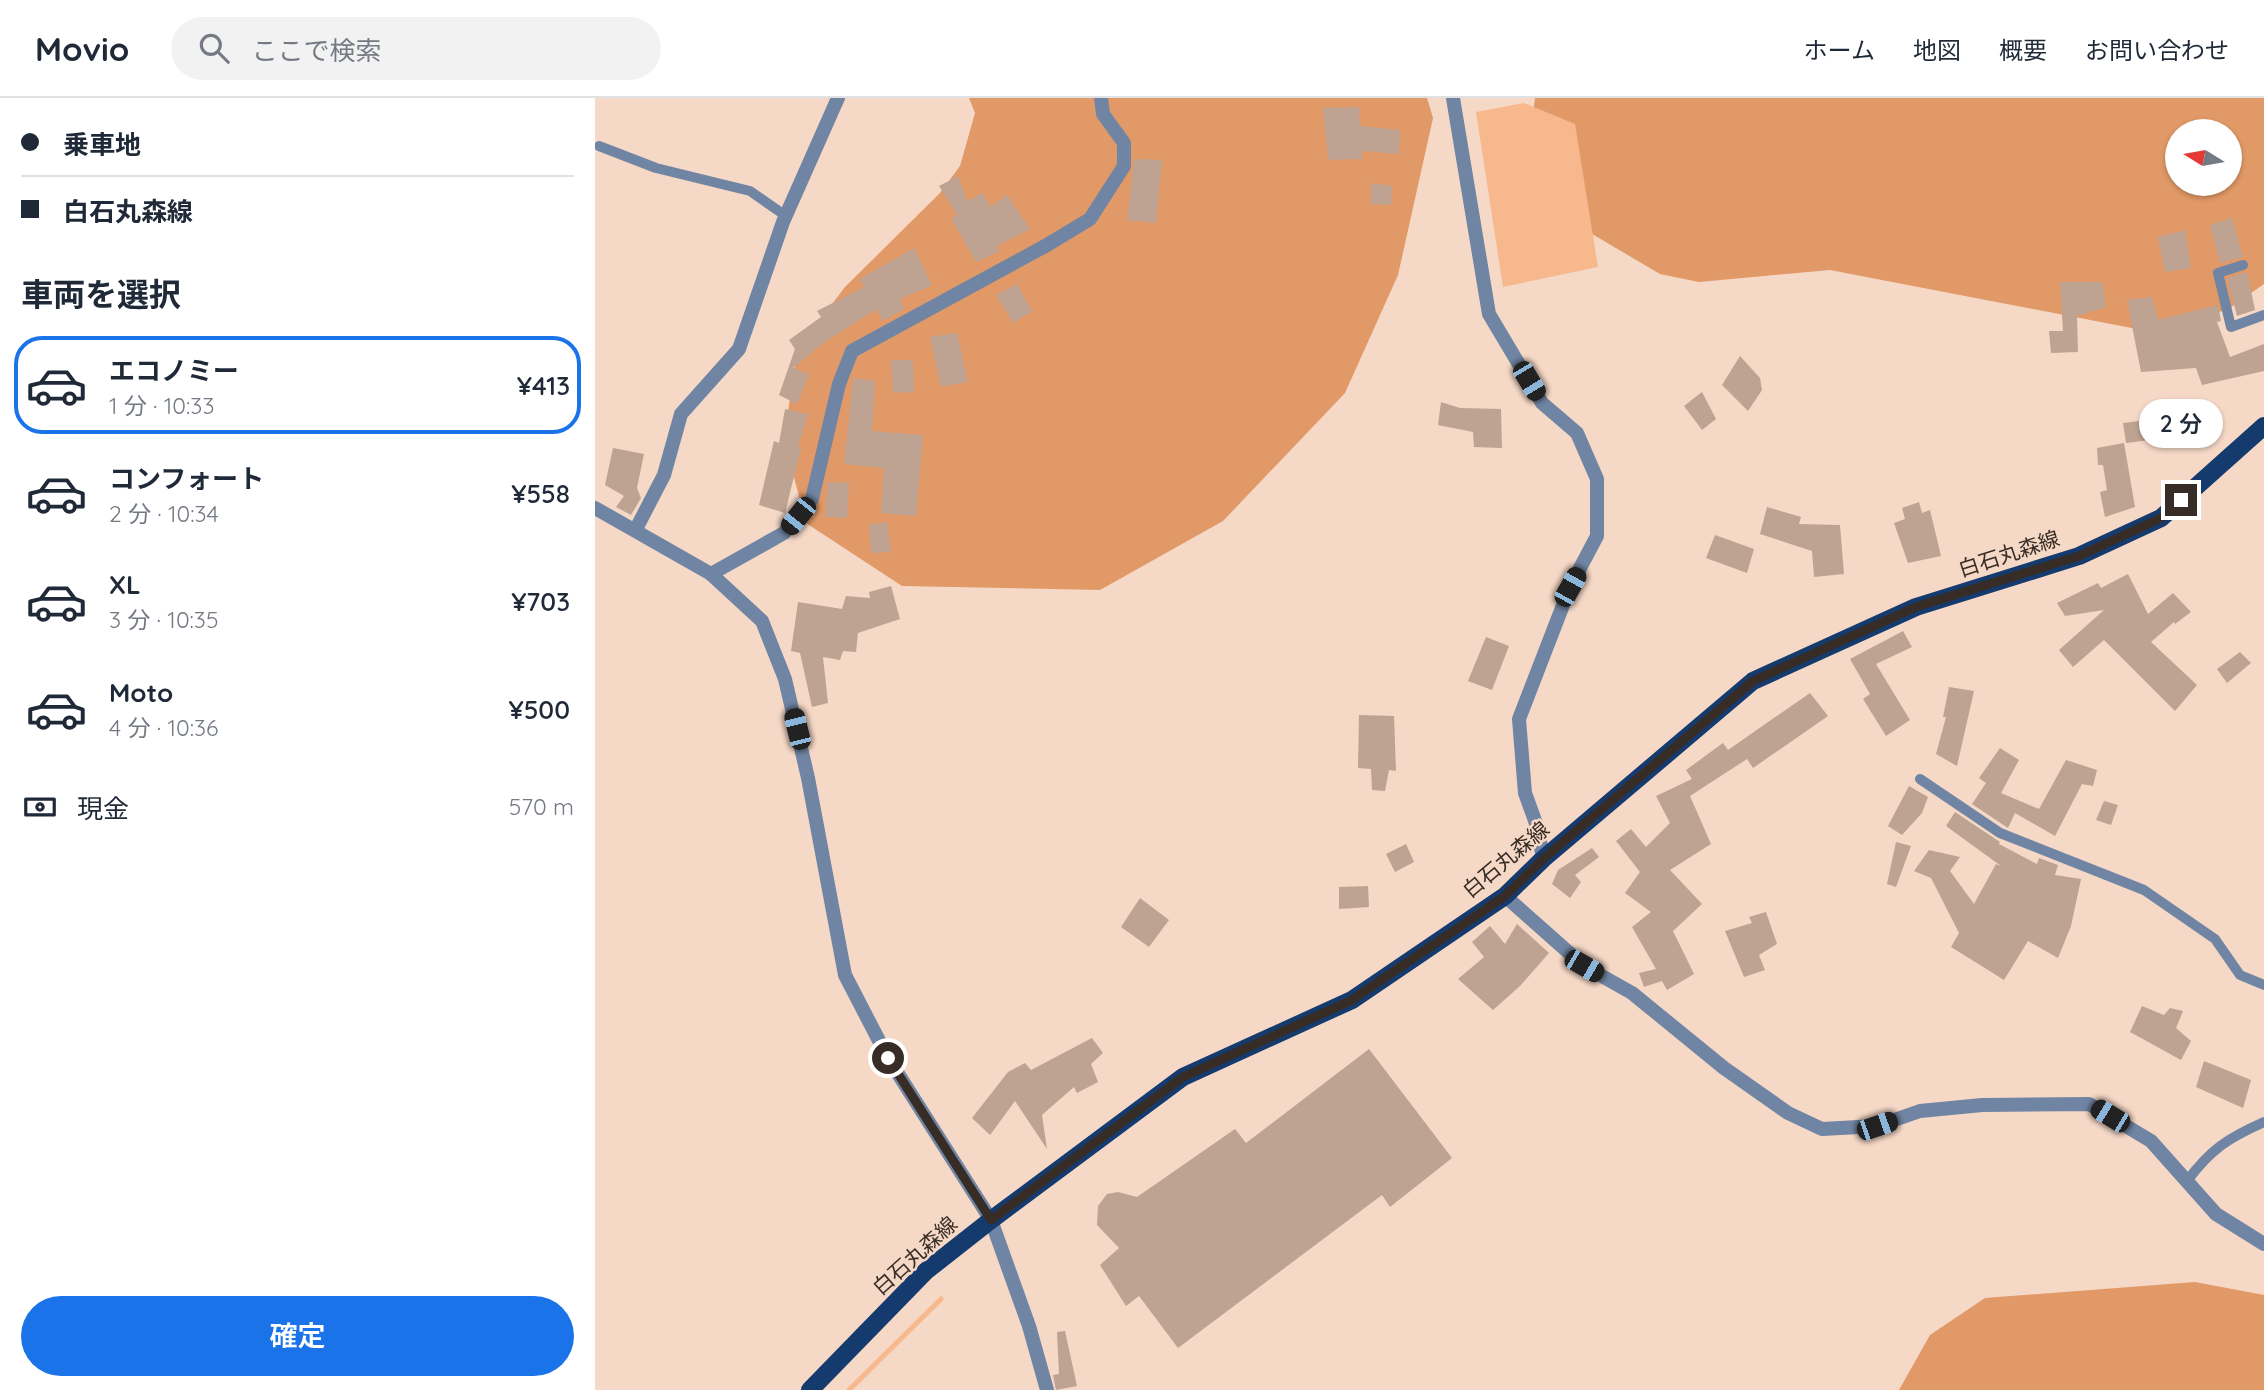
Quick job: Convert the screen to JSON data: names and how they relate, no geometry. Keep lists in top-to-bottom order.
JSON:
{
  "streets": {
    "main road": ["白石丸森線"]
  },
  "north": "left",
  "page": {
    "header": "Movio",
    "search": "ここで検索",
    "nav": [
      "ホーム",
      "地図",
      "概要",
      "お問い合わせ"
    ],
    "banner": ["乗車地", "白石丸森線"],
    "heading": "車両を選択",
    "list": [
      {
        "name": "エコノミー",
        "note": "1 分 · 10:33",
        "value": "¥413"
      },
      {
        "name": "コンフォート",
        "note": "2 分 · 10:34",
        "value": "¥558"
      },
      {
        "name": "XL",
        "note": "3 分 · 10:35",
        "value": "¥703"
      },
      {
        "name": "Moto",
        "note": "4 分 · 10:36",
        "value": "¥500"
      }
    ],
    "bubble": "2 分",
    "pay": ["現金", "570 m"],
    "buttons": "確定"
  }
}
